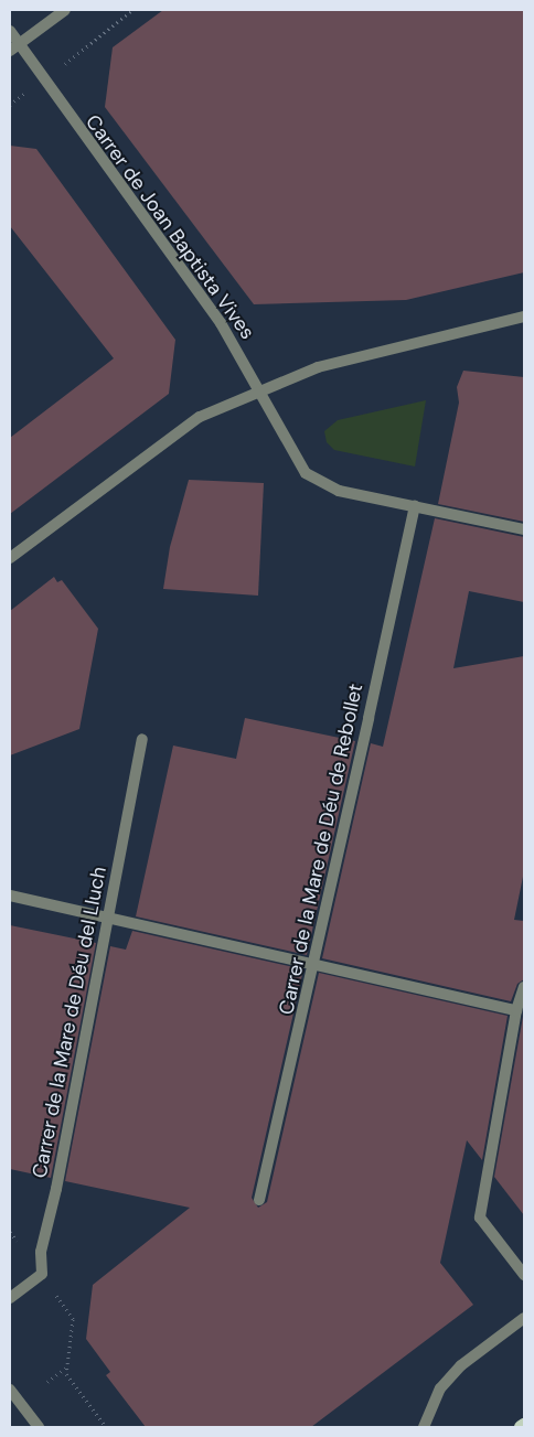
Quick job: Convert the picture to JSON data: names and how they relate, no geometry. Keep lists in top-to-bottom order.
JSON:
{
  "streets": {
    "street": ["Carrer de Joan Baptista Vives", "Carrer de la Mare de Déu de Rebollet", "Carrer de la Mare de Déu del Lluch"]
  },
  "crossings": [
    ["Carrer de Joan Baptista Vives", "Carrer de la Mare de Déu de Rebollet"]
  ]
}
